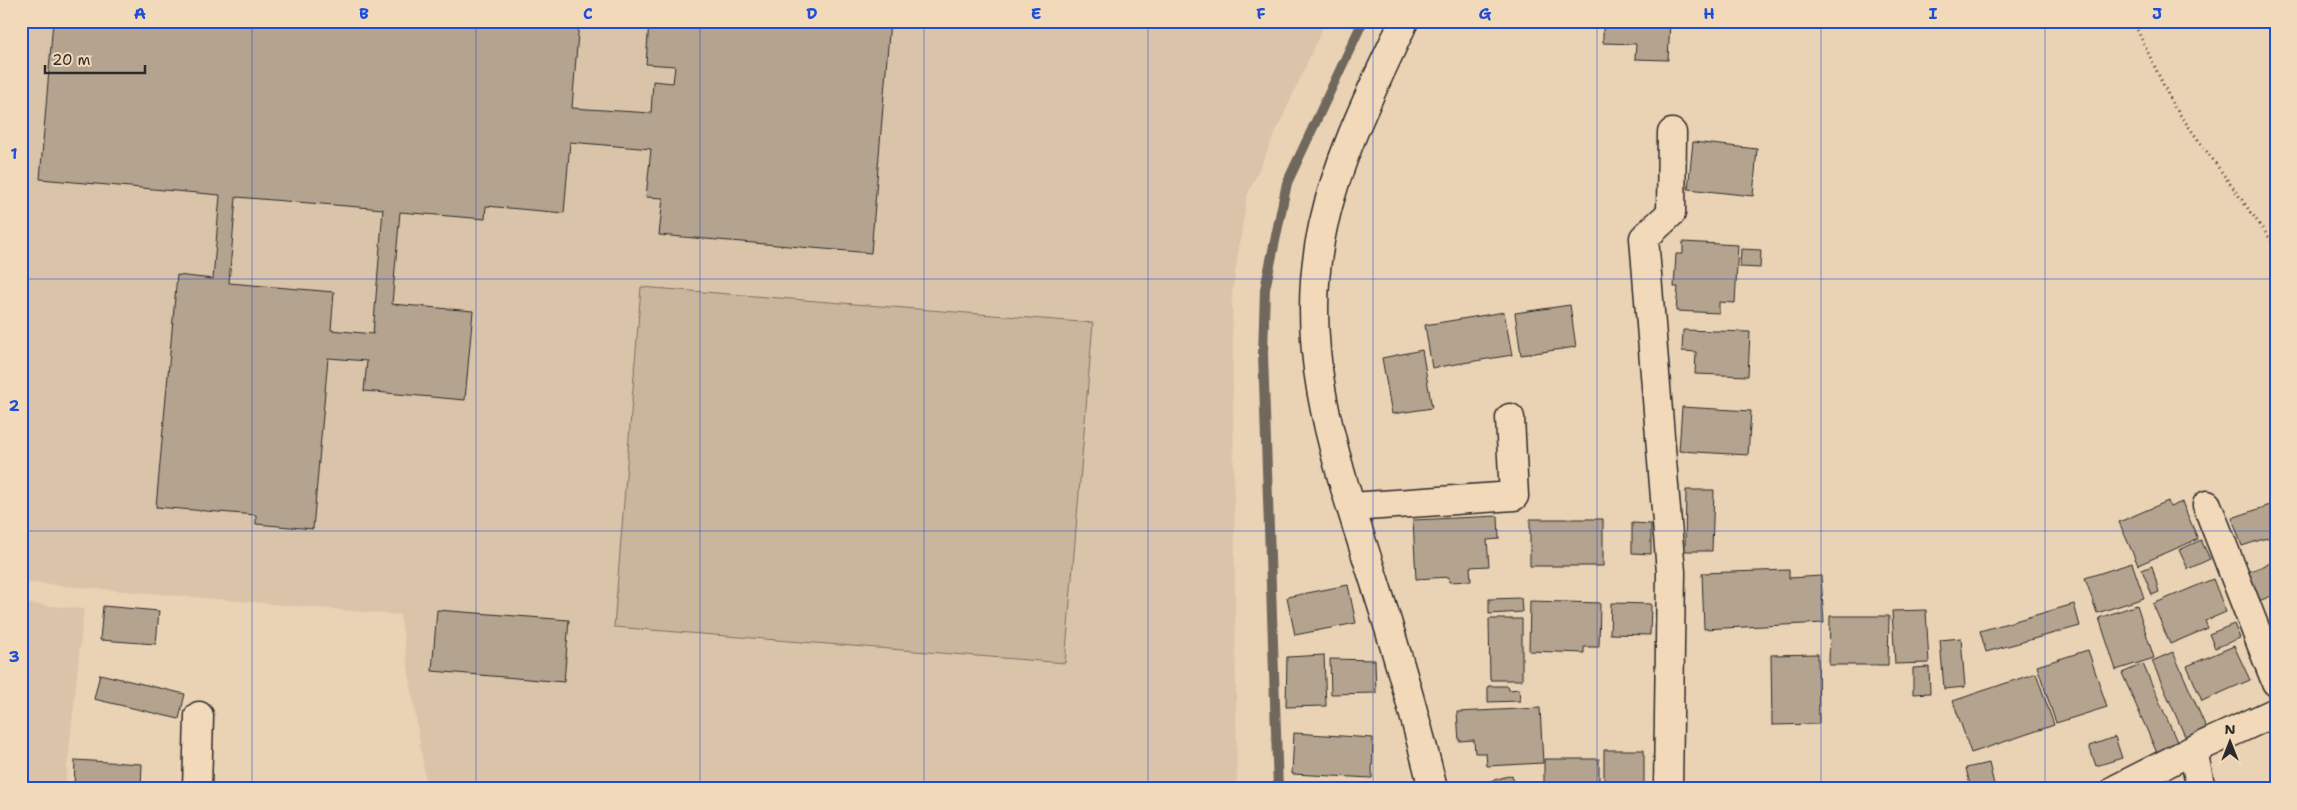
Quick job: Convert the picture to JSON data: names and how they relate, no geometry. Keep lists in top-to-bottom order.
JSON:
{
  "scale_bar": "20 m",
  "north": "top",
  "grid": {
    "columns": [
      "A",
      "B",
      "C",
      "D",
      "E",
      "F",
      "G",
      "H",
      "I",
      "J"
    ],
    "rows": ["1", "2", "3"]
  }
}
